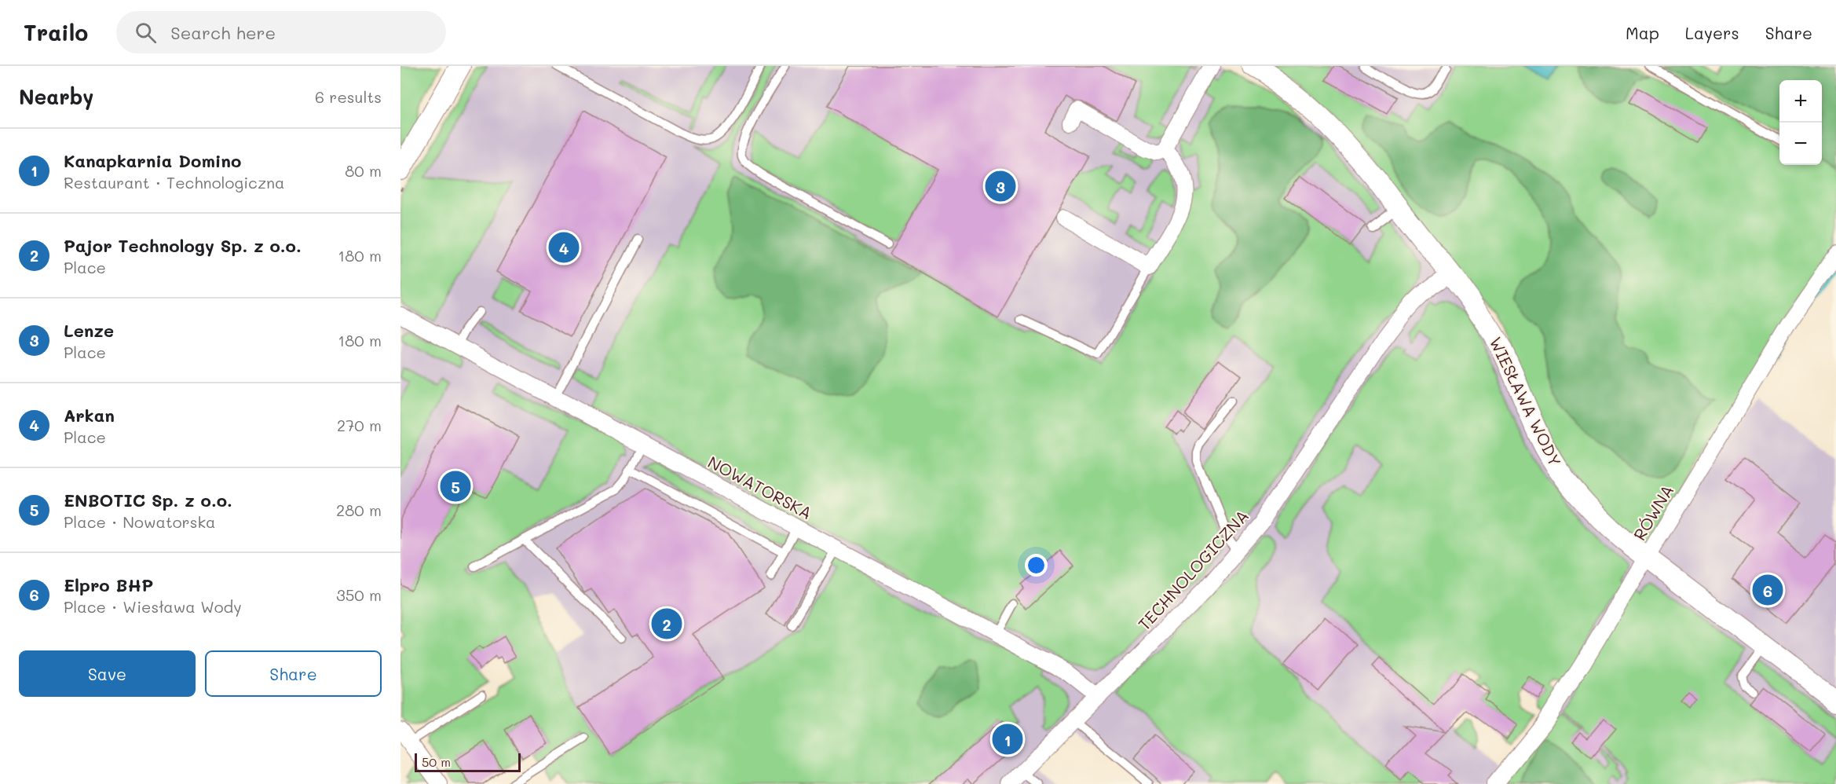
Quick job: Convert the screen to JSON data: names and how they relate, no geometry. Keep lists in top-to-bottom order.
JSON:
{
  "streets": {
    "street": [
      "WIESŁAWA WODY",
      "NOWATORSKA",
      "RÓWNA",
      "TECHNOLOGICZNA"
    ]
  },
  "crossings": [
    ["WIESŁAWA WODY", "RÓWNA"],
    ["WIESŁAWA WODY", "TECHNOLOGICZNA"],
    ["NOWATORSKA", "TECHNOLOGICZNA"]
  ],
  "scale_bar": "50 m",
  "page": {
    "header": "Trailo",
    "search": "Search here",
    "nav": ["Map", "Layers", "Share"],
    "heading": ["Nearby", "6 results"],
    "map_buttons": ["+", "−"],
    "list": [
      {
        "mark": "1",
        "name": "Kanapkarnia Domino",
        "note": "Restaurant · Technologiczna",
        "value": "80 m"
      },
      {
        "mark": "2",
        "name": "Pajor Technology Sp. z o.o.",
        "note": "Place",
        "value": "180 m"
      },
      {
        "mark": "3",
        "name": "Lenze",
        "note": "Place",
        "value": "180 m"
      },
      {
        "mark": "4",
        "name": "Arkan",
        "note": "Place",
        "value": "270 m"
      },
      {
        "mark": "5",
        "name": "ENBOTIC Sp. z o.o.",
        "note": "Place · Nowatorska",
        "value": "280 m"
      },
      {
        "mark": "6",
        "name": "Elpro BHP",
        "note": "Place · Wiesława Wody",
        "value": "350 m"
      }
    ],
    "pins": [
      "3",
      "4",
      "5",
      "6",
      "2",
      "1"
    ],
    "buttons": ["Save", "Share"],
    "scale": "50 m"
  }
}
